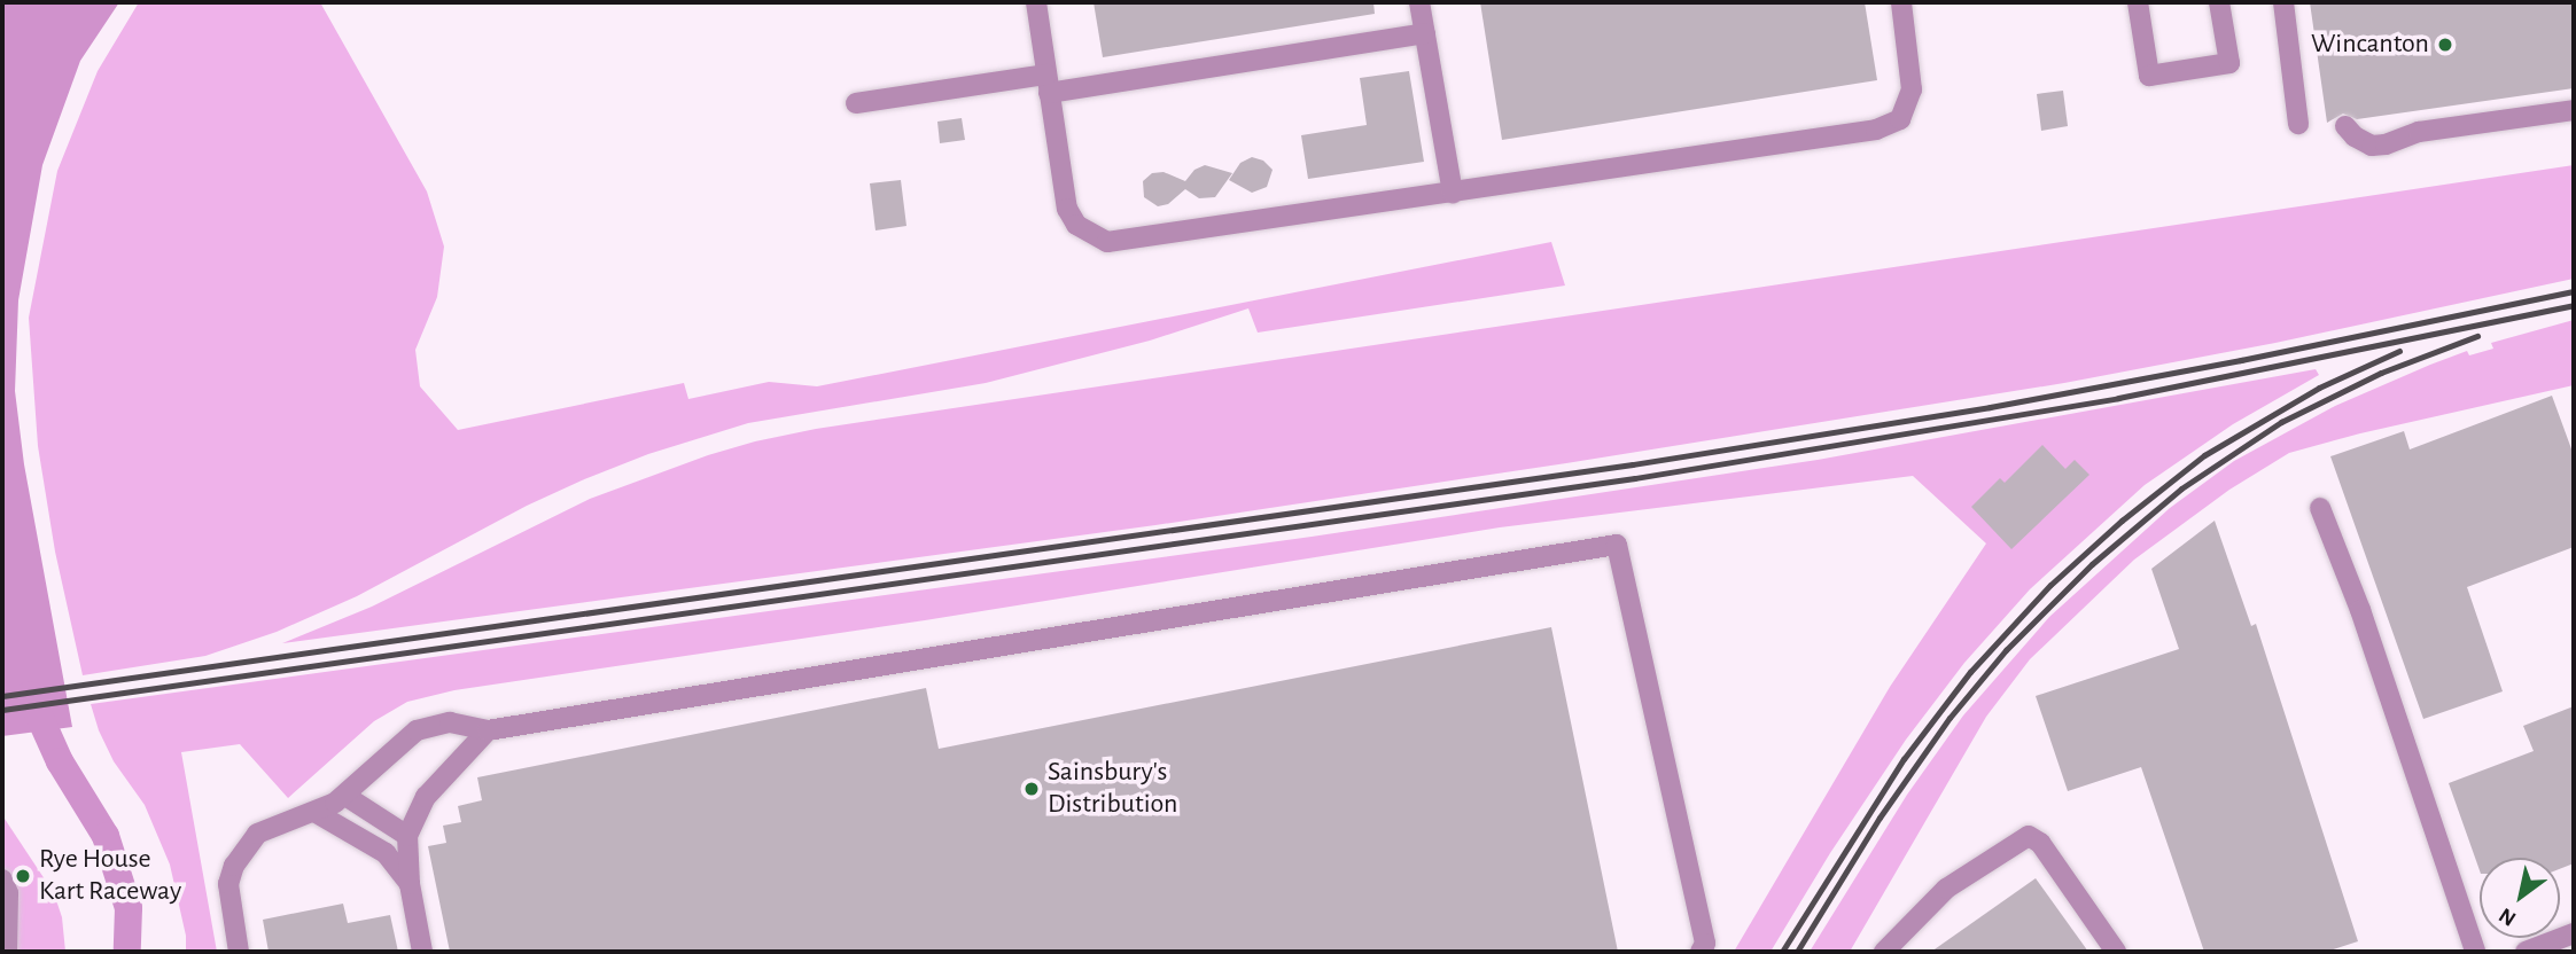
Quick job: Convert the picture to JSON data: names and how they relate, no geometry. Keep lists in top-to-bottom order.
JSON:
{
  "places": ["Wincanton", "Sainsbury's Distribution", "Rye House Kart Raceway"],
  "north": "bottom left"
}
